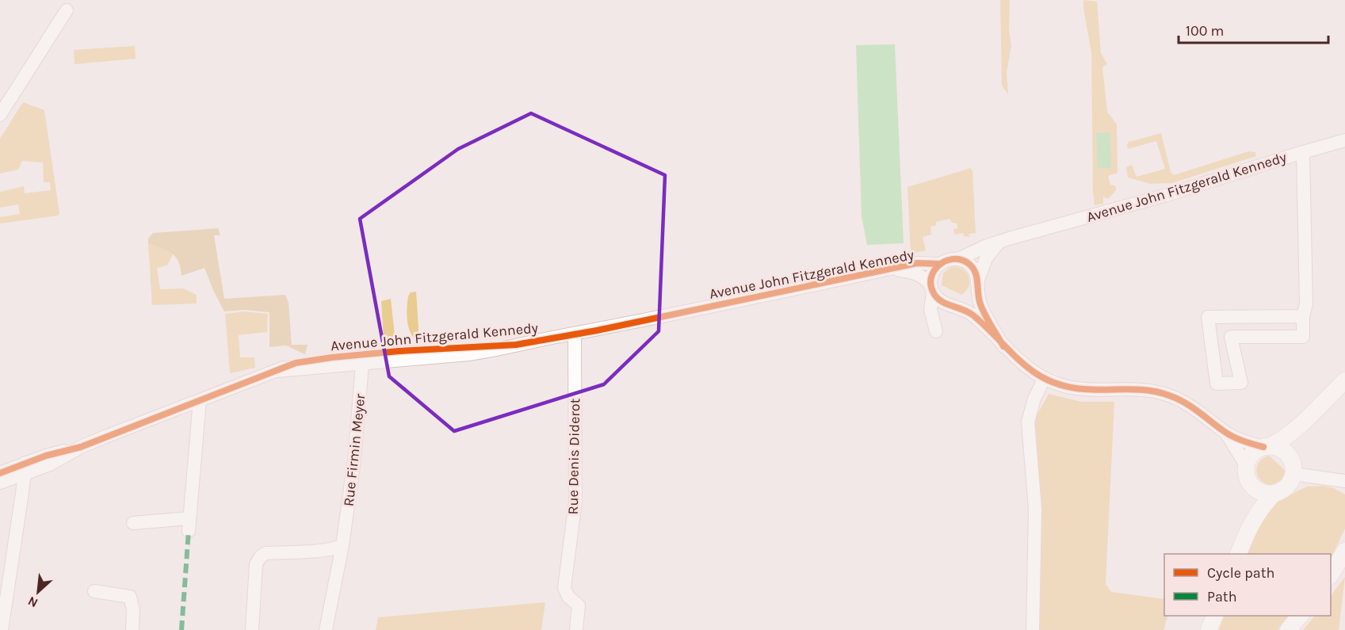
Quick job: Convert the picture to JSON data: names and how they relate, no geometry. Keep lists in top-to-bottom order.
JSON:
{
  "streets": {
    "street": ["Avenue John Fitzgerald Kennedy", "Rue Firmin Meyer", "Rue Denis Diderot"]
  },
  "crossings": [
    ["Avenue John Fitzgerald Kennedy", "Rue Firmin Meyer"],
    ["Avenue John Fitzgerald Kennedy", "Rue Denis Diderot"]
  ],
  "legend": ["Cycle path", "Path"],
  "scale_bar": "100 m",
  "north": "bottom left"
}
